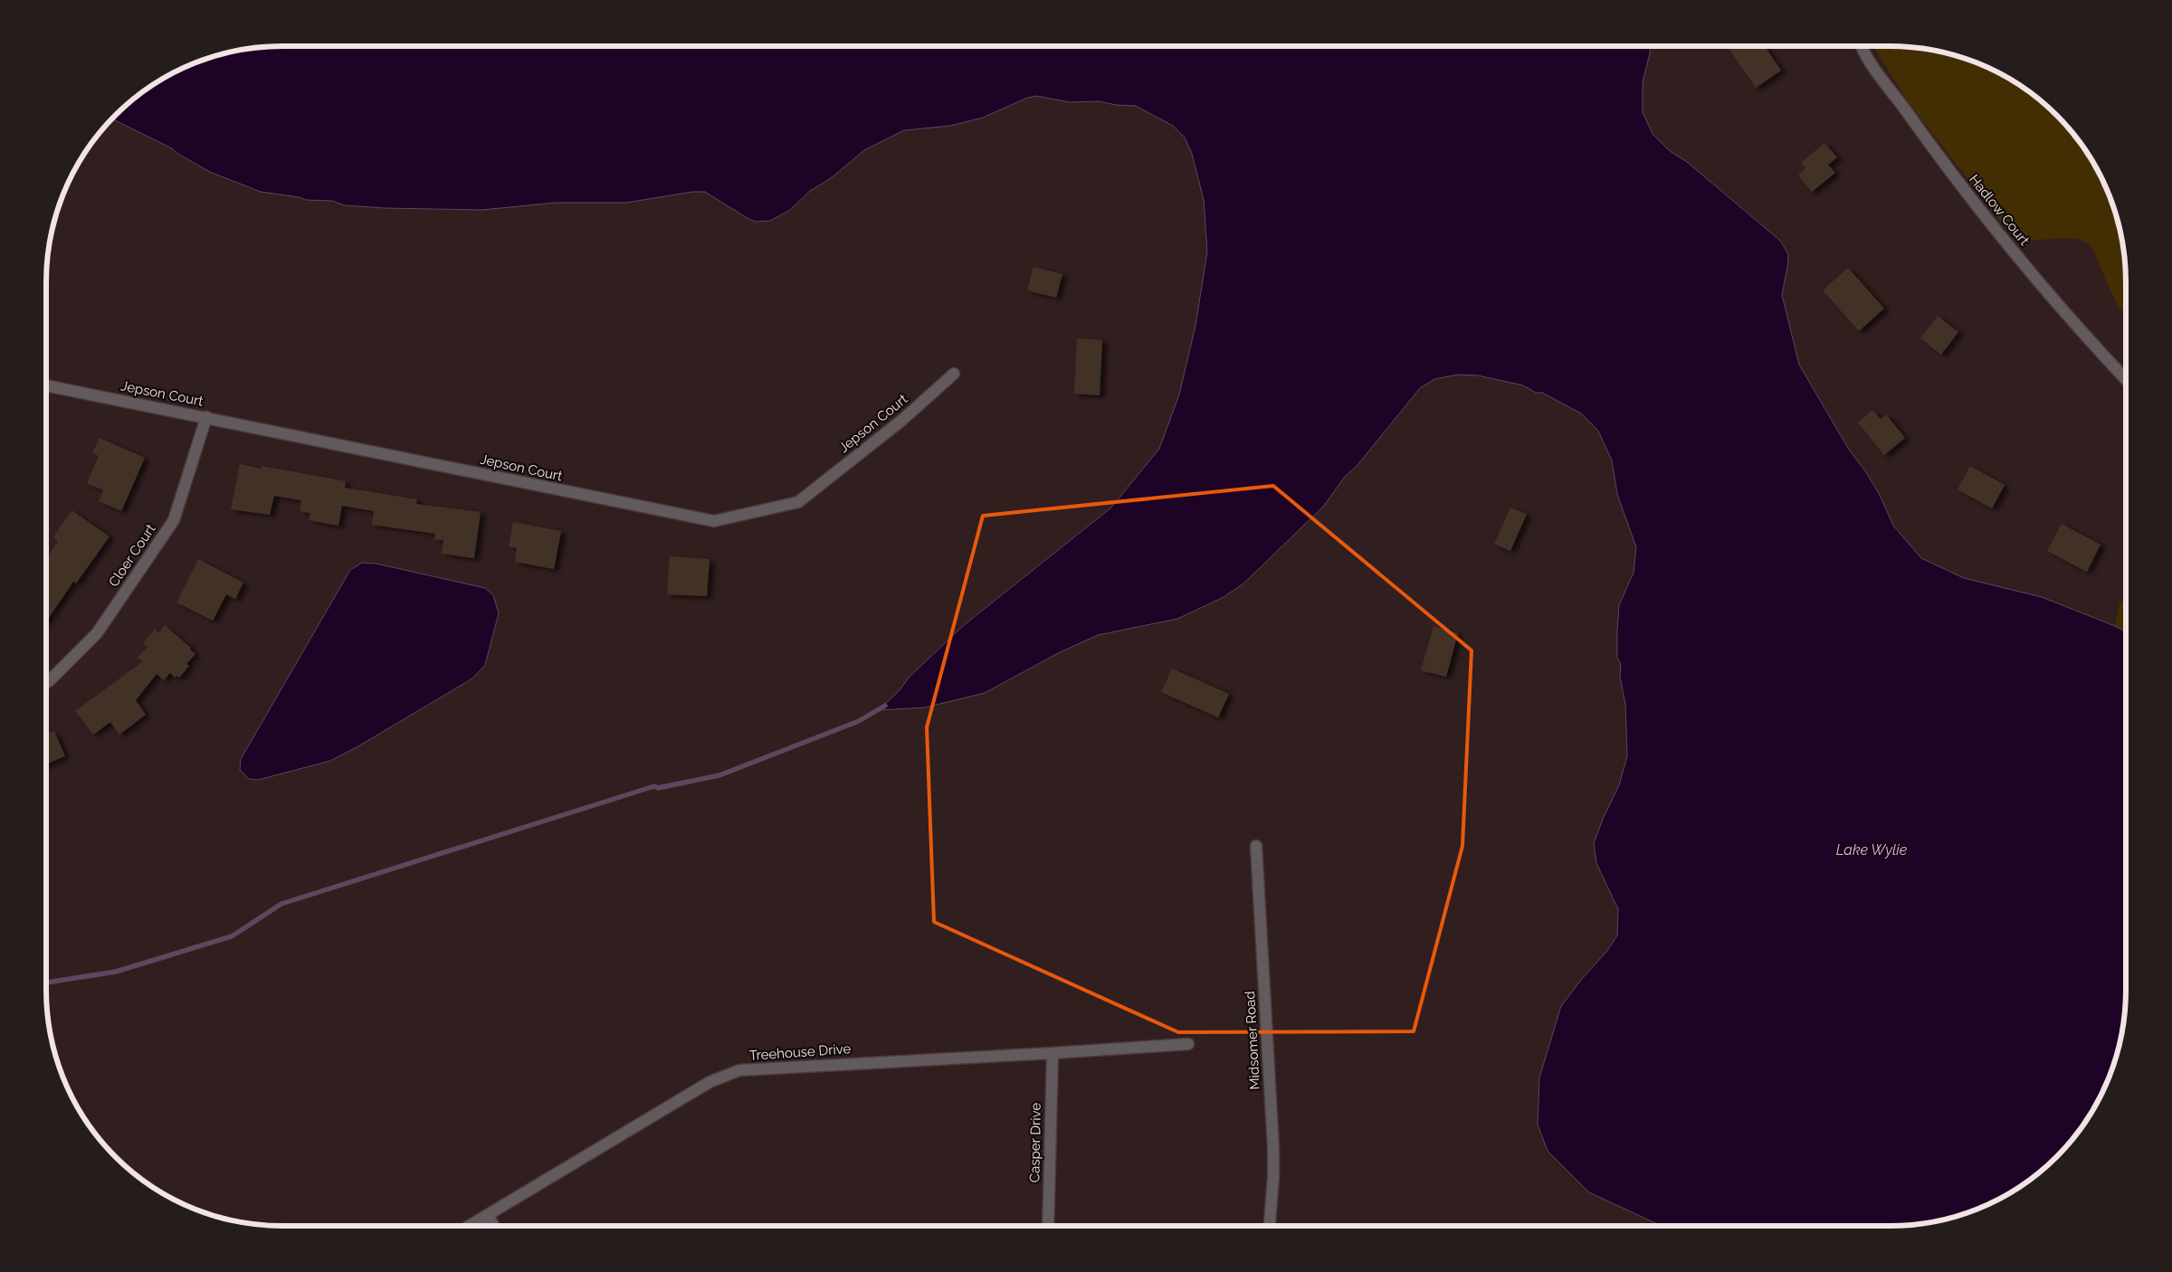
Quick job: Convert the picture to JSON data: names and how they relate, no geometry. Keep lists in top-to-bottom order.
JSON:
{
  "streets": {
    "street": [
      "Hadlow Court",
      "Jepson Court",
      "Cloer Court",
      "Midsomer Road",
      "Treehouse Drive",
      "Casper Drive"
    ]
  },
  "crossings": [
    ["Jepson Court", "Cloer Court"],
    ["Treehouse Drive", "Casper Drive"]
  ],
  "water": ["Lake Wylie"]
}
